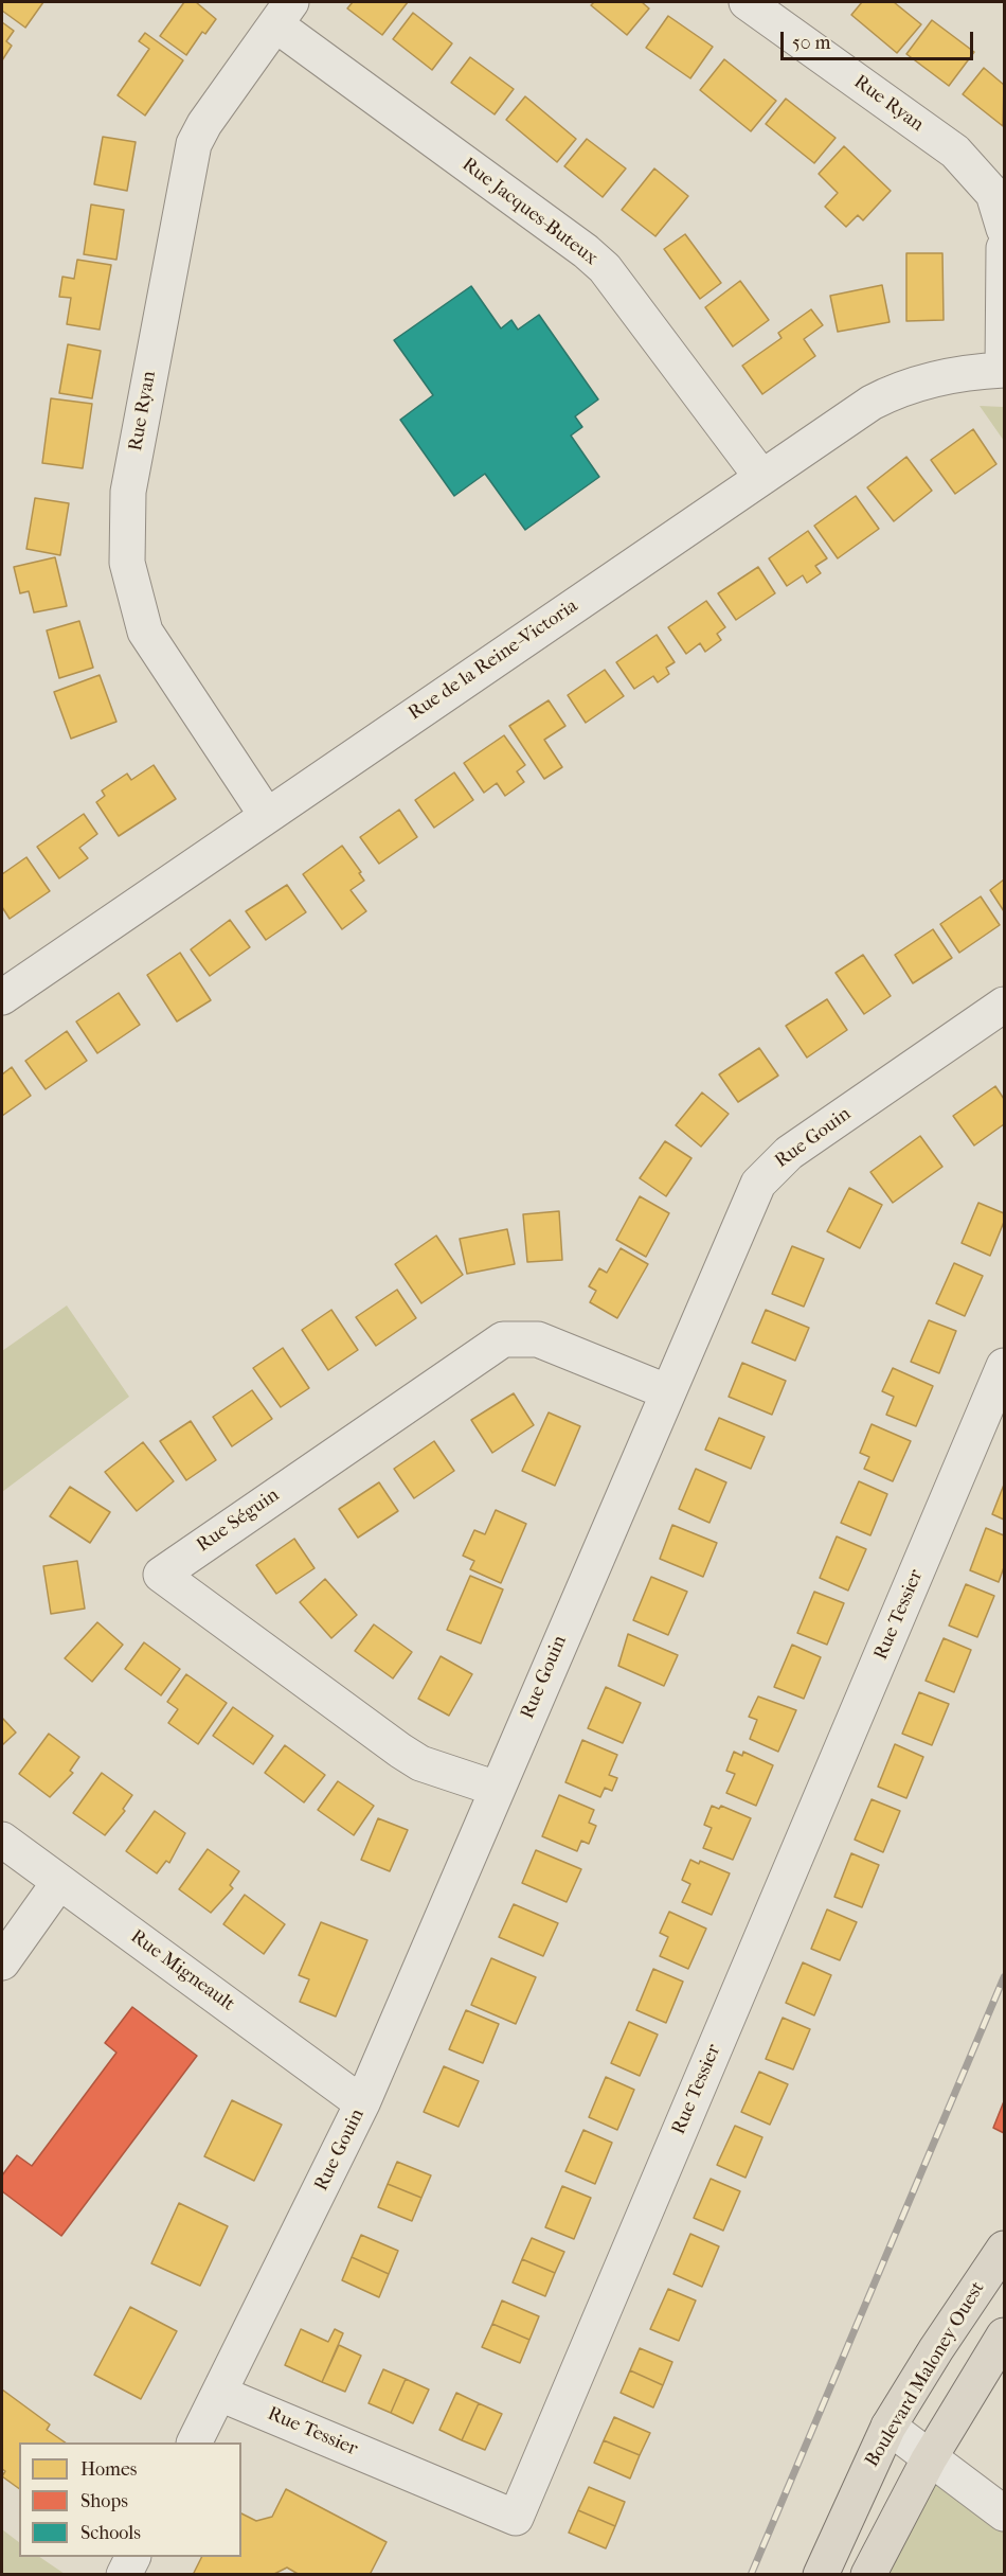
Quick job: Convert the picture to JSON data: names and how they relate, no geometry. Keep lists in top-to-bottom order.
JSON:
{
  "streets": {
    "main road": ["Boulevard Maloney Ouest"],
    "street": [
      "Rue Ryan",
      "Rue Jacques-Buteux",
      "Rue de la Reine-Victoria",
      "Rue Gouin",
      "Rue Séguin",
      "Rue Tessier",
      "Rue Migneault"
    ]
  },
  "crossings": [
    ["Rue Ryan", "Rue Jacques-Buteux"],
    ["Rue Ryan", "Rue de la Reine-Victoria"],
    ["Rue Jacques-Buteux", "Rue de la Reine-Victoria"],
    ["Rue Gouin", "Rue Séguin"],
    ["Rue Gouin", "Rue Tessier"],
    ["Rue Gouin", "Rue Migneault"]
  ],
  "legend": ["Homes", "Shops", "Schools"],
  "scale_bar": "50 m"
}
